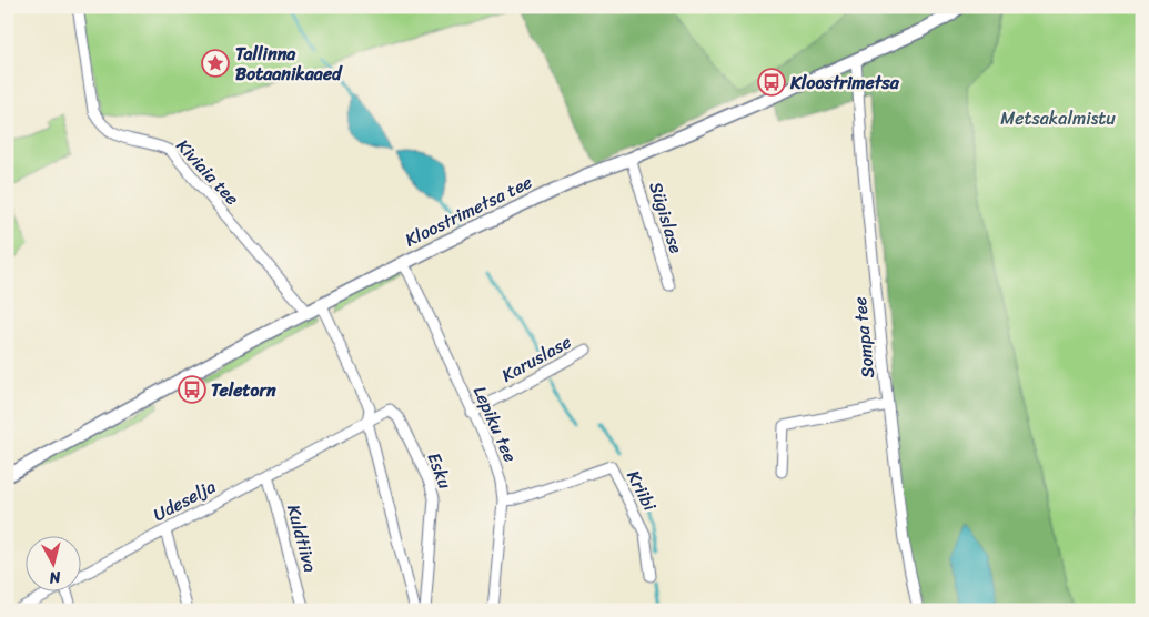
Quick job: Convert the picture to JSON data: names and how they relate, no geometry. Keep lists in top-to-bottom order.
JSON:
{
  "streets": {
    "main road": ["Kloostrimetsa tee"],
    "street": [
      "Kiviaia tee",
      "Sügislase",
      "Sompa tee",
      "Karuslase",
      "Lepiku tee",
      "Esku",
      "Kriibi",
      "Udeselja",
      "Kuldtiiva"
    ]
  },
  "crossings": [
    ["Kiviaia tee", "Kloostrimetsa tee"],
    ["Kloostrimetsa tee", "Sügislase"],
    ["Kloostrimetsa tee", "Sompa tee"],
    ["Kloostrimetsa tee", "Lepiku tee"],
    ["Karuslase", "Lepiku tee"],
    ["Lepiku tee", "Kriibi"],
    ["Esku", "Udeselja"],
    ["Udeselja", "Kuldtiiva"]
  ],
  "parks": ["Metsakalmistu"],
  "places": {
    "place": ["Tallinna Botaanikaaed"],
    "bus stop": ["Kloostrimetsa", "Teletorn"]
  },
  "north": "bottom"
}
